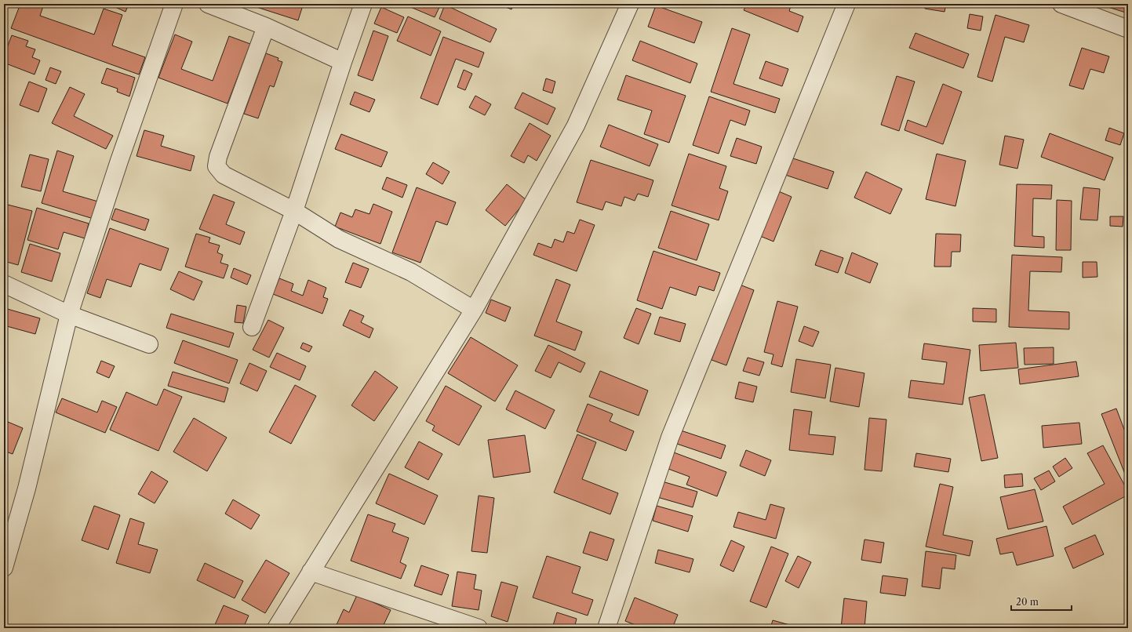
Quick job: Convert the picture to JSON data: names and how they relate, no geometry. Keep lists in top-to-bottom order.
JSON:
{
  "scale_bar": "20 m"
}
